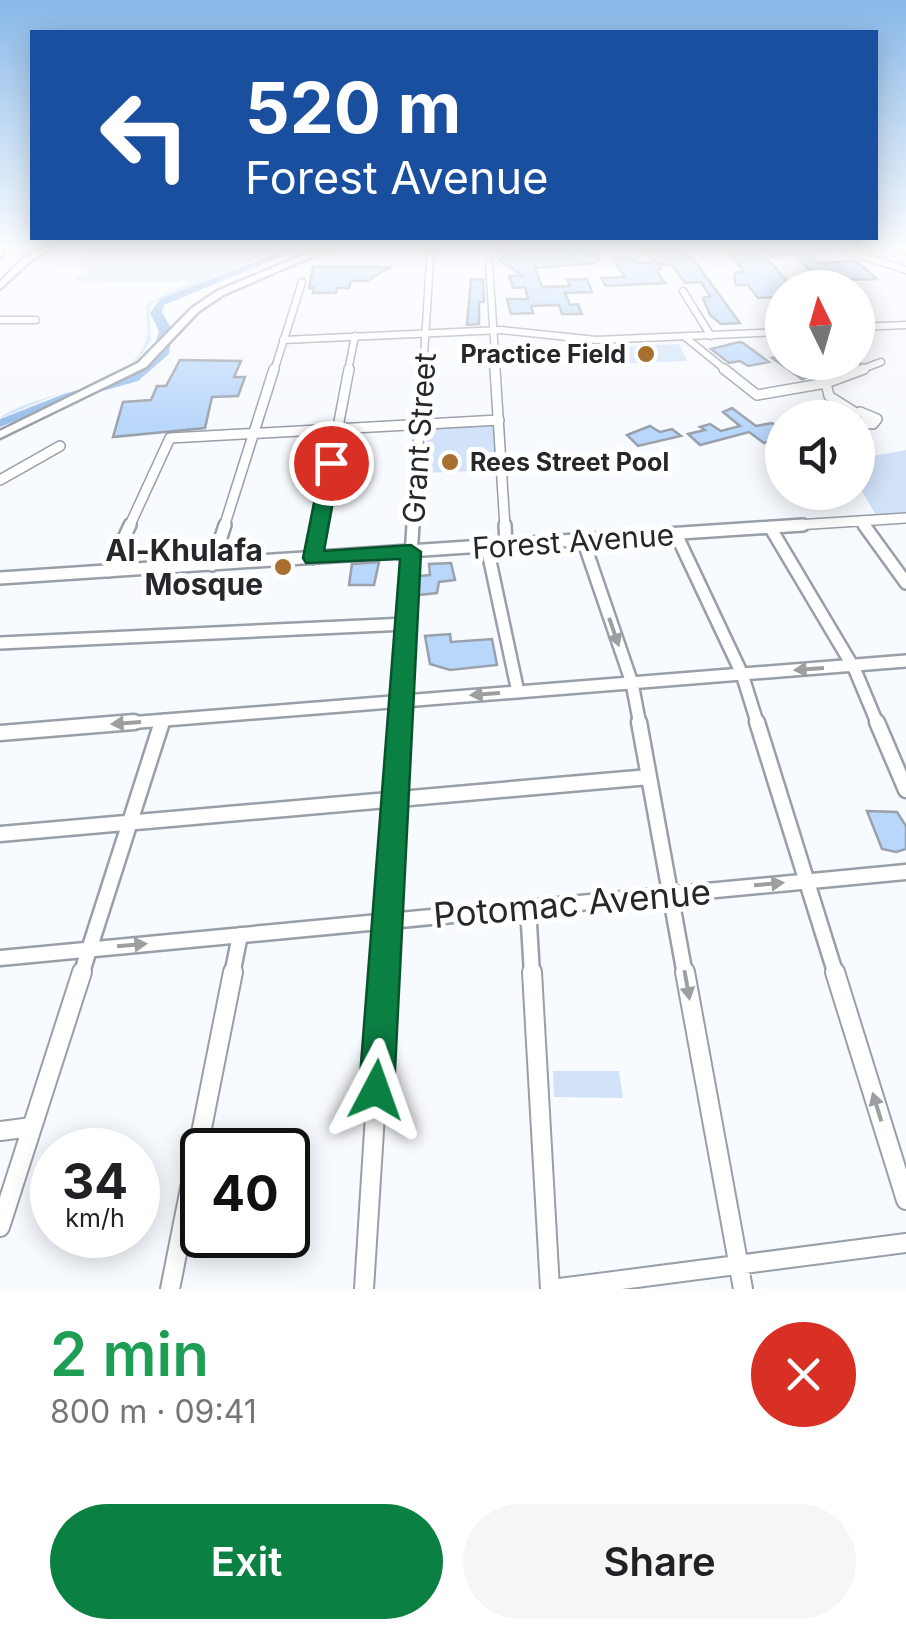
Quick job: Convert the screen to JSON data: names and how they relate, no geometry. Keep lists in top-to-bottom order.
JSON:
{
  "streets": {
    "street": ["Grant Street", "Forest Avenue", "Potomac Avenue"]
  },
  "crossings": [
    ["Grant Street", "Forest Avenue"],
    ["Grant Street", "Potomac Avenue"]
  ],
  "places": ["Practice Field", "Rees Street Pool", "Al-Khulafa Mosque"],
  "north": "top",
  "page": {
    "turn": ["520 m", "Forest Avenue"],
    "speed": "34 km/h",
    "limit": "40",
    "heading": ["2 min", "800 m · 09:41"],
    "buttons": ["Exit", "Share"]
  }
}
